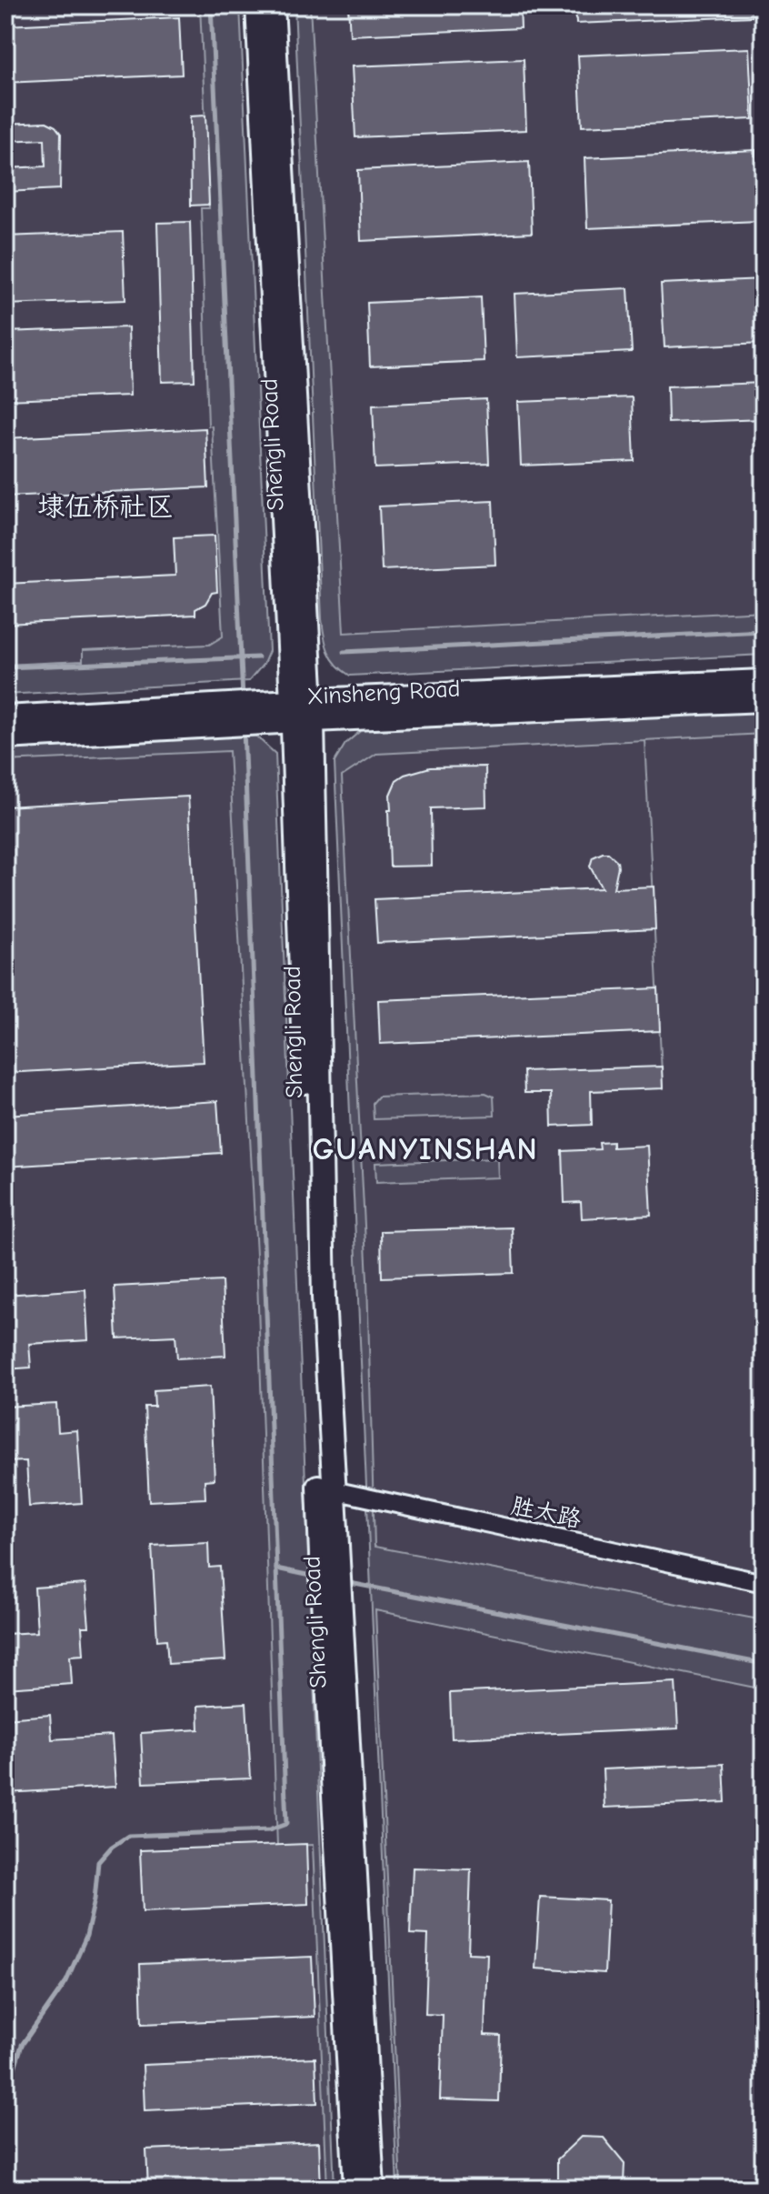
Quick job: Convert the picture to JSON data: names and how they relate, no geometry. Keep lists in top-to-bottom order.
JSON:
{
  "streets": {
    "street": ["Shengli Road", "Xinsheng Road", "胜太路"]
  },
  "crossings": [
    ["Shengli Road", "Xinsheng Road"],
    ["Shengli Road", "胜太路"]
  ],
  "districts": ["埭伍桥社区", "GUANYINSHAN"]
}
